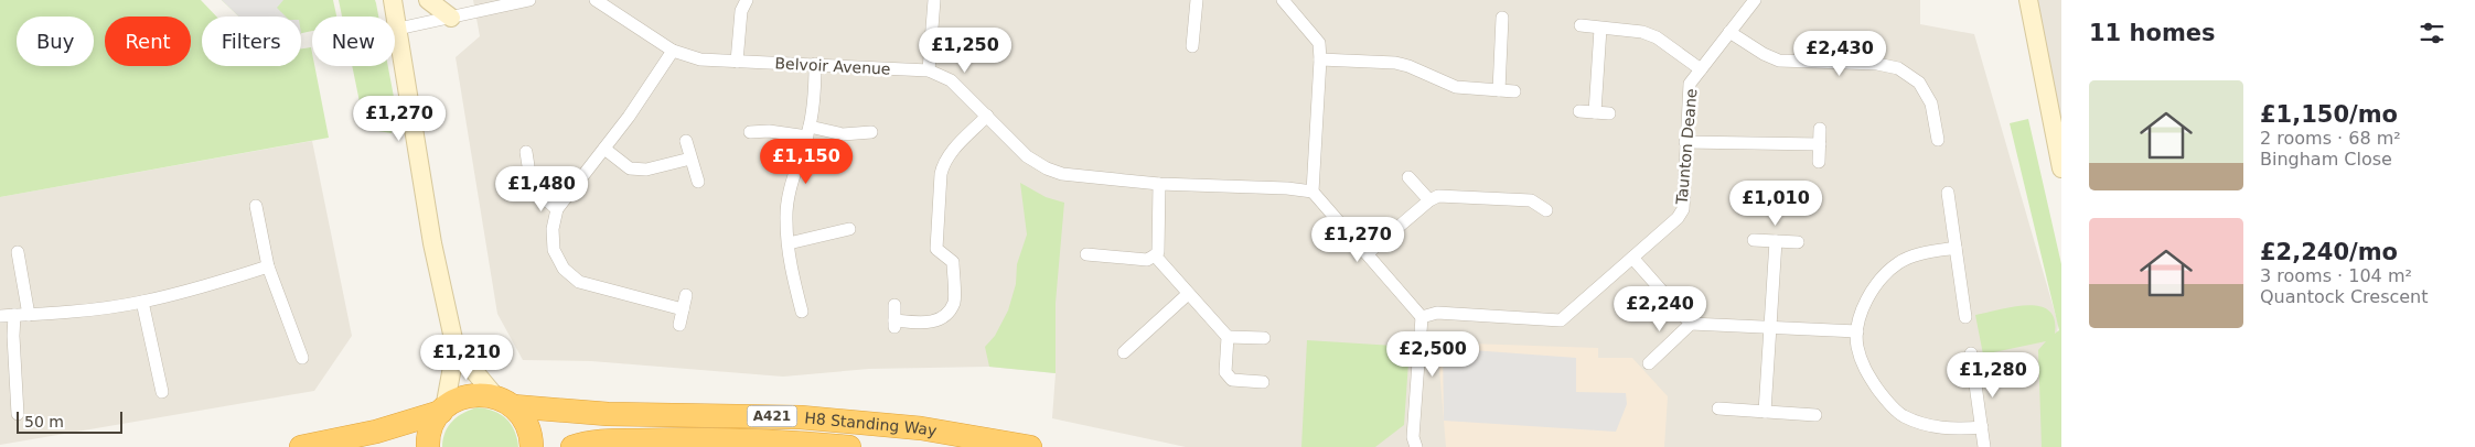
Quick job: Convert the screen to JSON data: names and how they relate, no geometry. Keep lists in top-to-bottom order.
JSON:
{
  "streets": {
    "highway": ["A421", "H8 Standing Way"],
    "street": ["Belvoir Avenue", "Taunton Deane"]
  },
  "crossings": [
    ["A421", "H8 Standing Way"]
  ],
  "scale_bar": "50 m",
  "page": {
    "heading": "11 homes",
    "chip": [
      "Buy",
      "Rent",
      "Filters",
      "New"
    ],
    "price": [
      "£1,250",
      "£2,430",
      "£1,270",
      "£1,150",
      "£1,480",
      "£1,010",
      "£1,270",
      "£2,240",
      "£2,500",
      "£1,210",
      "£1,280"
    ],
    "list": [
      {
        "name": "£1,150/mo",
        "note": "2 rooms · 68 m² · Bingham Close"
      },
      {
        "name": "£2,240/mo",
        "note": "3 rooms · 104 m² · Quantock Crescent"
      }
    ],
    "scale": "50 m"
  }
}
